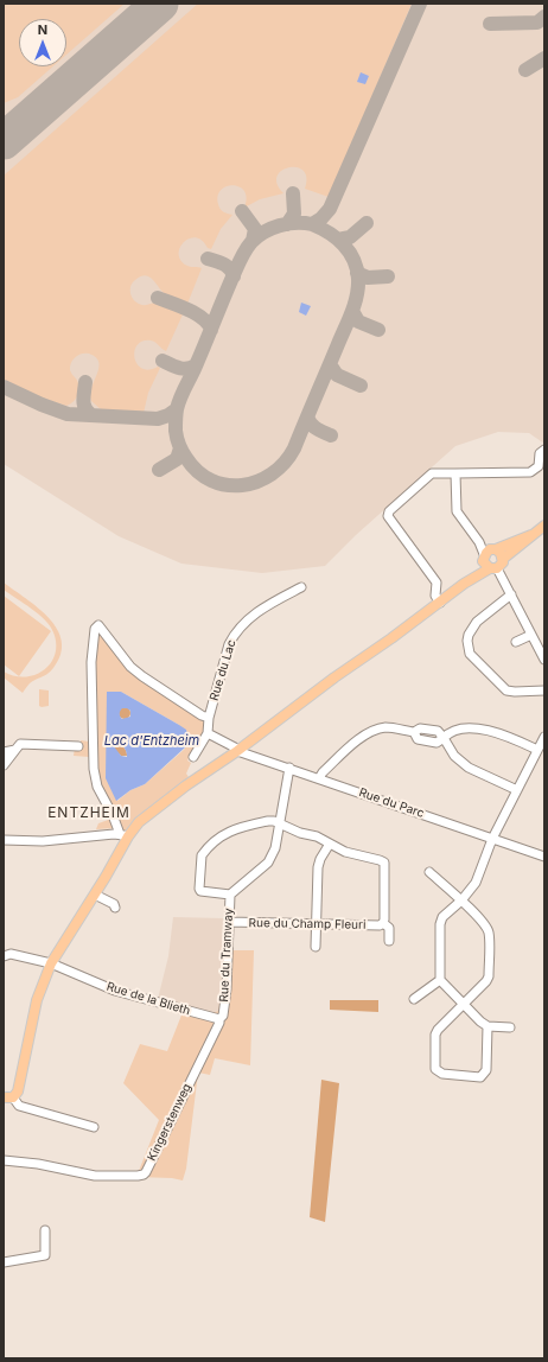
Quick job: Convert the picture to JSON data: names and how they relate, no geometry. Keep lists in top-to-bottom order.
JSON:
{
  "streets": {
    "street": [
      "Rue du Lac",
      "Rue du Parc",
      "Rue du Champ Fleuri",
      "Rue du Tramway",
      "Rue de la Blieth",
      "Kingerstenweg"
    ]
  },
  "crossings": [
    ["Rue du Parc", "Rue du Tramway"],
    ["Rue du Champ Fleuri", "Rue du Tramway"],
    ["Rue du Tramway", "Rue de la Blieth"],
    ["Rue du Tramway", "Kingerstenweg"],
    ["Rue de la Blieth", "Kingerstenweg"]
  ],
  "districts": ["ENTZHEIM"],
  "water": ["Lac d'Entzheim"],
  "north": "top"
}
